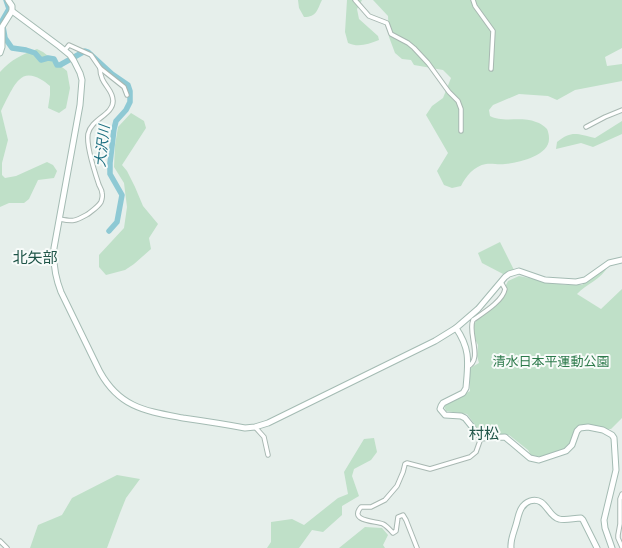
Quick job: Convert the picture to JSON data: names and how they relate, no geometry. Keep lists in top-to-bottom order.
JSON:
{
  "districts": ["北矢部", "村松"],
  "water": ["大沢川"],
  "parks": ["清水日本平運動公園"]
}
